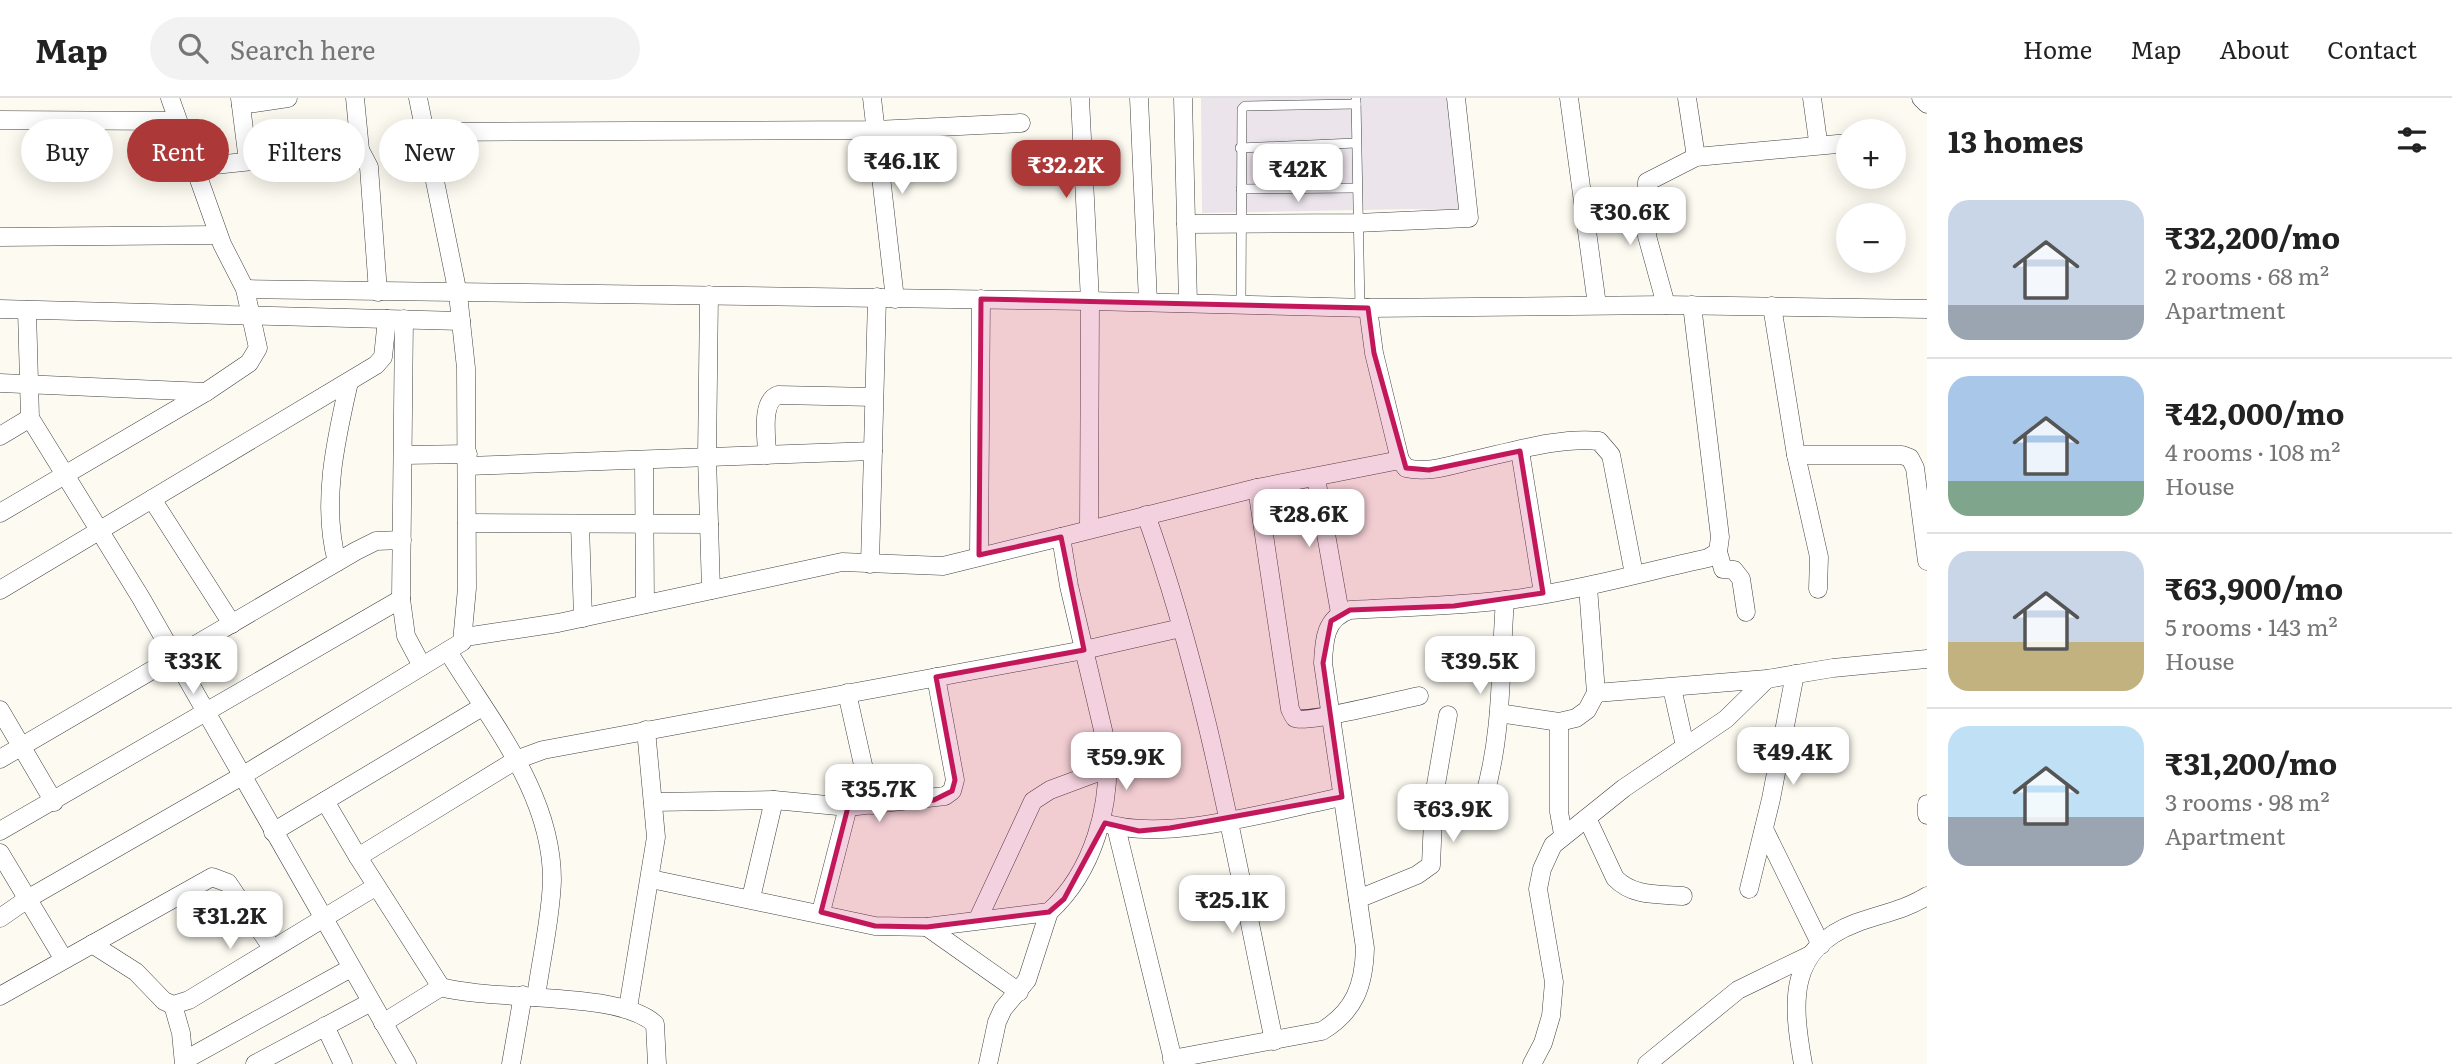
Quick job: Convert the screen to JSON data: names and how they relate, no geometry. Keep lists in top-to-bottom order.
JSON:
{
  "page": {
    "header": "Map",
    "search": "Search here",
    "nav": [
      "Home",
      "Map",
      "About",
      "Contact"
    ],
    "heading": "13 homes",
    "map_buttons": ["+", "−"],
    "chip": [
      "Buy",
      "Rent",
      "Filters",
      "New"
    ],
    "price": [
      "₹46.1K",
      "₹32.2K",
      "₹42K",
      "₹30.6K",
      "₹28.6K",
      "₹33K",
      "₹39.5K",
      "₹49.4K",
      "₹59.9K",
      "₹35.7K",
      "₹63.9K",
      "₹25.1K",
      "₹31.2K"
    ],
    "list": [
      {
        "name": "₹32,200/mo",
        "note": "2 rooms · 68 m² · Apartment"
      },
      {
        "name": "₹42,000/mo",
        "note": "4 rooms · 108 m² · House"
      },
      {
        "name": "₹63,900/mo",
        "note": "5 rooms · 143 m² · House"
      },
      {
        "name": "₹31,200/mo",
        "note": "3 rooms · 98 m² · Apartment"
      }
    ]
  }
}
